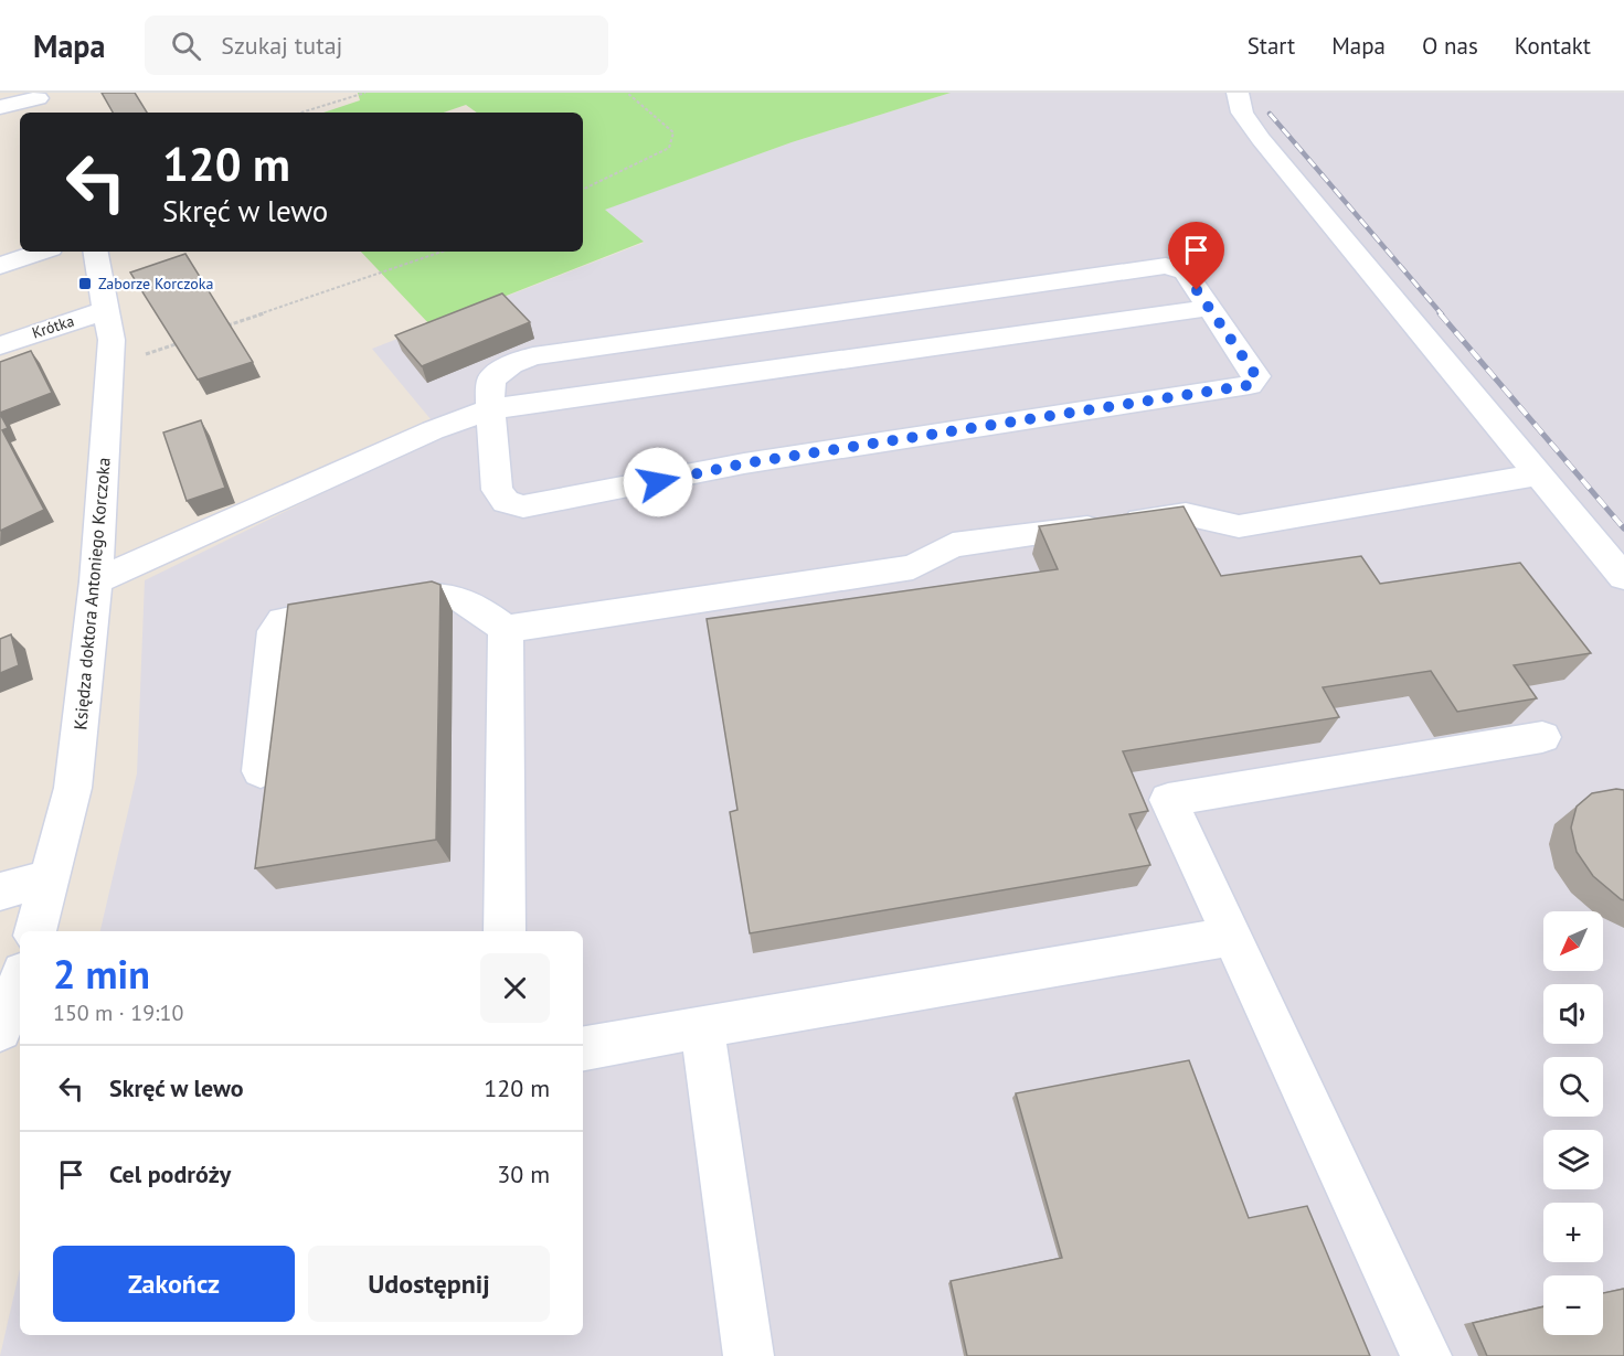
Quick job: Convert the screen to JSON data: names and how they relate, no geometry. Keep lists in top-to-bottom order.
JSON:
{
  "streets": {
    "street": ["Krótka", "Księdza doktora Antoniego Korczoka"]
  },
  "crossings": [
    ["Krótka", "Księdza doktora Antoniego Korczoka"]
  ],
  "places": {
    "transit": ["Zaborze Korczoka"]
  },
  "north": "bottom left",
  "page": {
    "header": "Mapa",
    "search": "Szukaj tutaj",
    "nav": [
      "Start",
      "Mapa",
      "O nas",
      "Kontakt"
    ],
    "turn": ["120 m", "Skręć w lewo"],
    "map_buttons": ["+", "−"],
    "heading": ["2 min", "150 m · 19:10"],
    "list": [
      {
        "name": "Skręć w lewo",
        "value": "120 m"
      },
      {
        "name": "Cel podróży",
        "value": "30 m"
      }
    ],
    "buttons": ["Zakończ", "Udostępnij"]
  }
}
